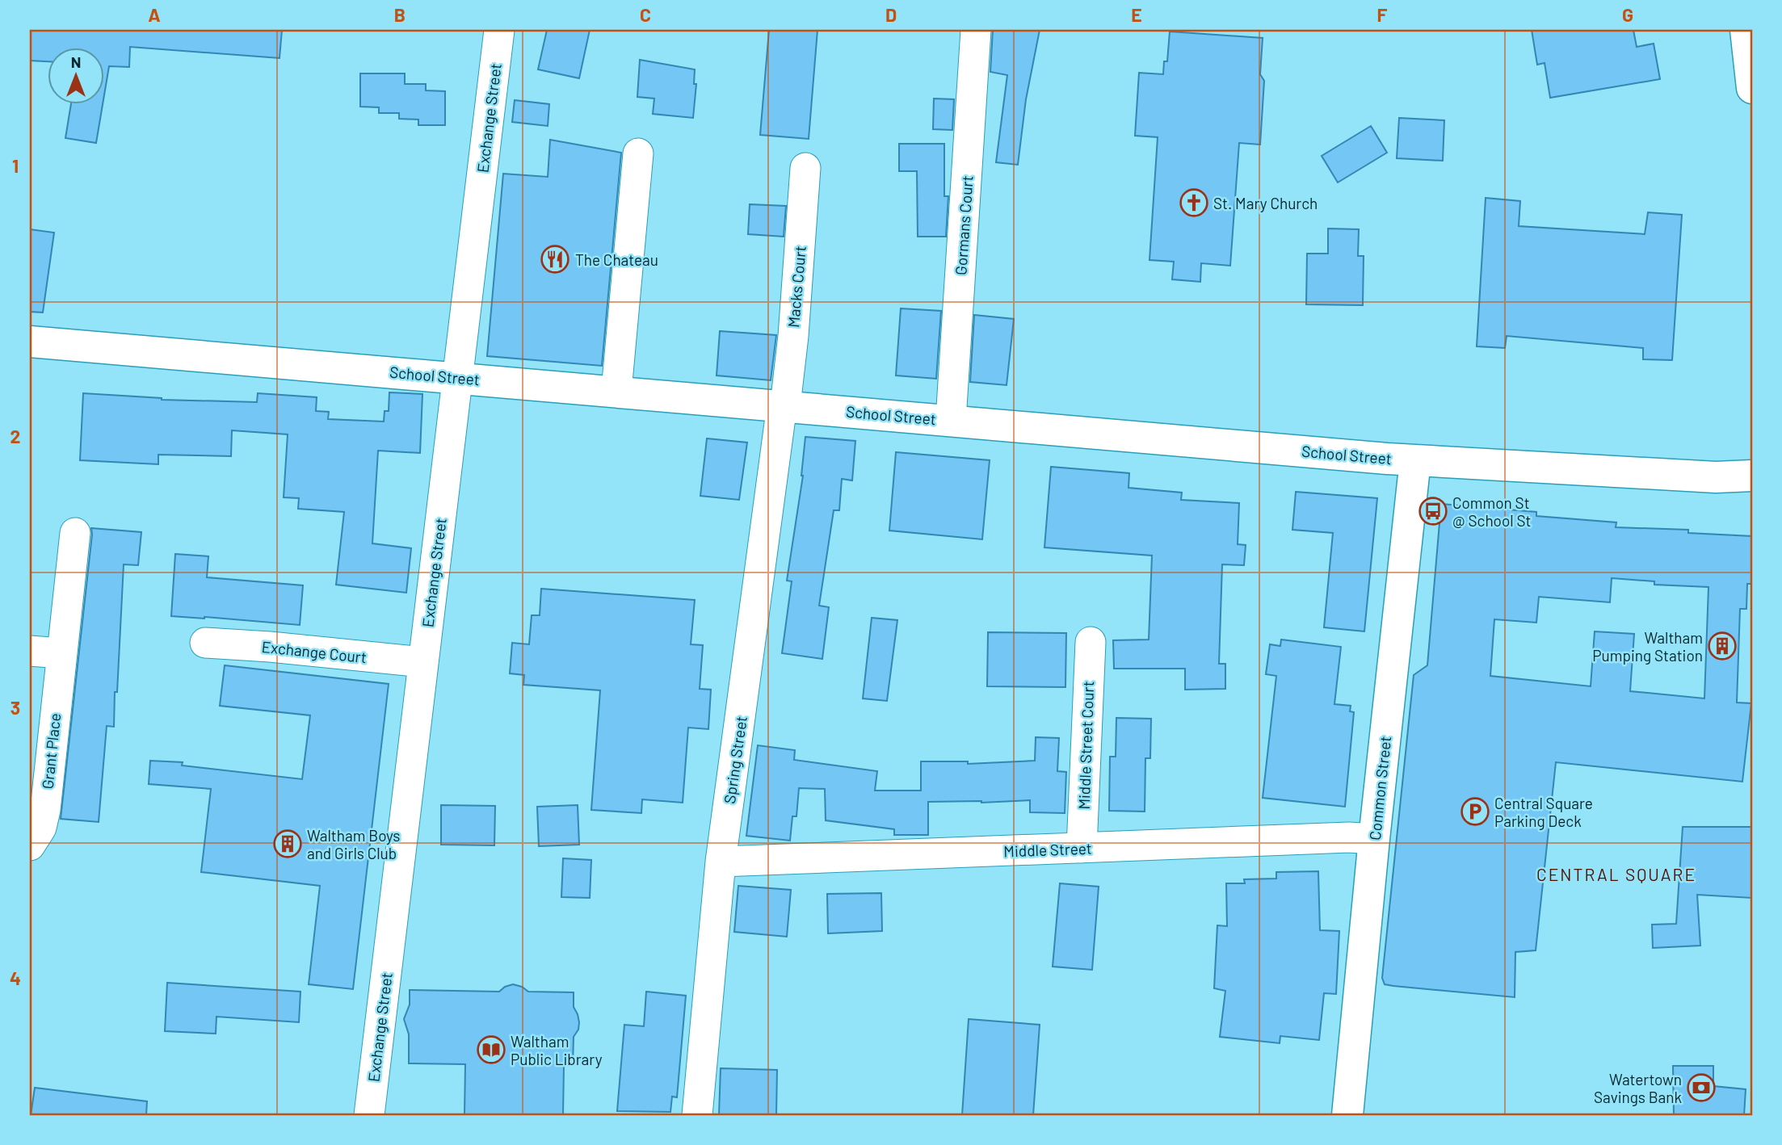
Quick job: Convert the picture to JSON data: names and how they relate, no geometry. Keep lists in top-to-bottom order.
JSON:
{
  "streets": {
    "street": [
      "Exchange Street",
      "Gormans Court",
      "Macks Court",
      "School Street",
      "Exchange Court",
      "Middle Street Court",
      "Grant Place",
      "Spring Street",
      "Common Street",
      "Middle Street"
    ]
  },
  "crossings": [
    ["Exchange Street", "School Street"],
    ["Exchange Street", "Exchange Court"],
    ["Gormans Court", "School Street"],
    ["Macks Court", "School Street"],
    ["Macks Court", "Spring Street"],
    ["School Street", "Spring Street"],
    ["School Street", "Common Street"],
    ["Middle Street Court", "Middle Street"],
    ["Spring Street", "Middle Street"],
    ["Common Street", "Middle Street"]
  ],
  "districts": ["CENTRAL SQUARE"],
  "places": {
    "church": ["St. Mary Church"],
    "restaurant": ["The Chateau"],
    "bus stop": ["Common St @ School St"],
    "building": ["Waltham Pumping Station", "Waltham Boys and Girls Club"],
    "parking": ["Central Square Parking Deck"],
    "library": ["Waltham Public Library"],
    "bank": ["Watertown Savings Bank"]
  },
  "north": "top",
  "grid": {
    "columns": [
      "A",
      "B",
      "C",
      "D",
      "E",
      "F",
      "G"
    ],
    "rows": [
      "1",
      "2",
      "3",
      "4"
    ]
  }
}
